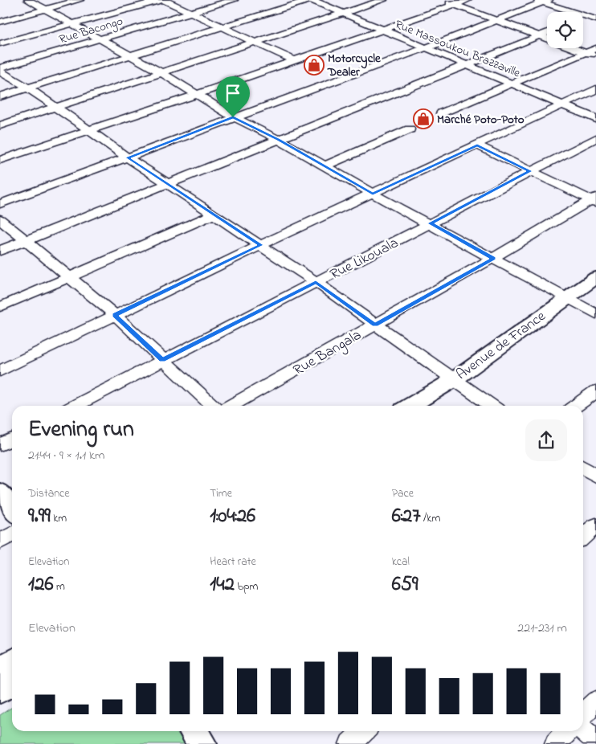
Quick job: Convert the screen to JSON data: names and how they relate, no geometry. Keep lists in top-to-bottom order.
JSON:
{
  "streets": {
    "main road": ["Avenue de France"],
    "street": [
      "Rue Bacongo",
      "Rue Massoukou Brazzaville",
      "Rue Likouala",
      "Rue Bangala"
    ]
  },
  "places": {
    "shop": ["Motorcycle Dealer", "Marché Poto-Poto"]
  },
  "page": {
    "heading": ["Evening run", "21:44 · 9 × 1.1 km"],
    "stats": [
      ["Distance", "9.99 km"],
      ["Time", "1:04:26"],
      ["Pace", "6:27 /km"],
      ["Elevation", "126 m"],
      ["Heart rate", "142 bpm"],
      ["kcal", "659"]
    ],
    "chart": ["Elevation", "221–231 m"]
  }
}
